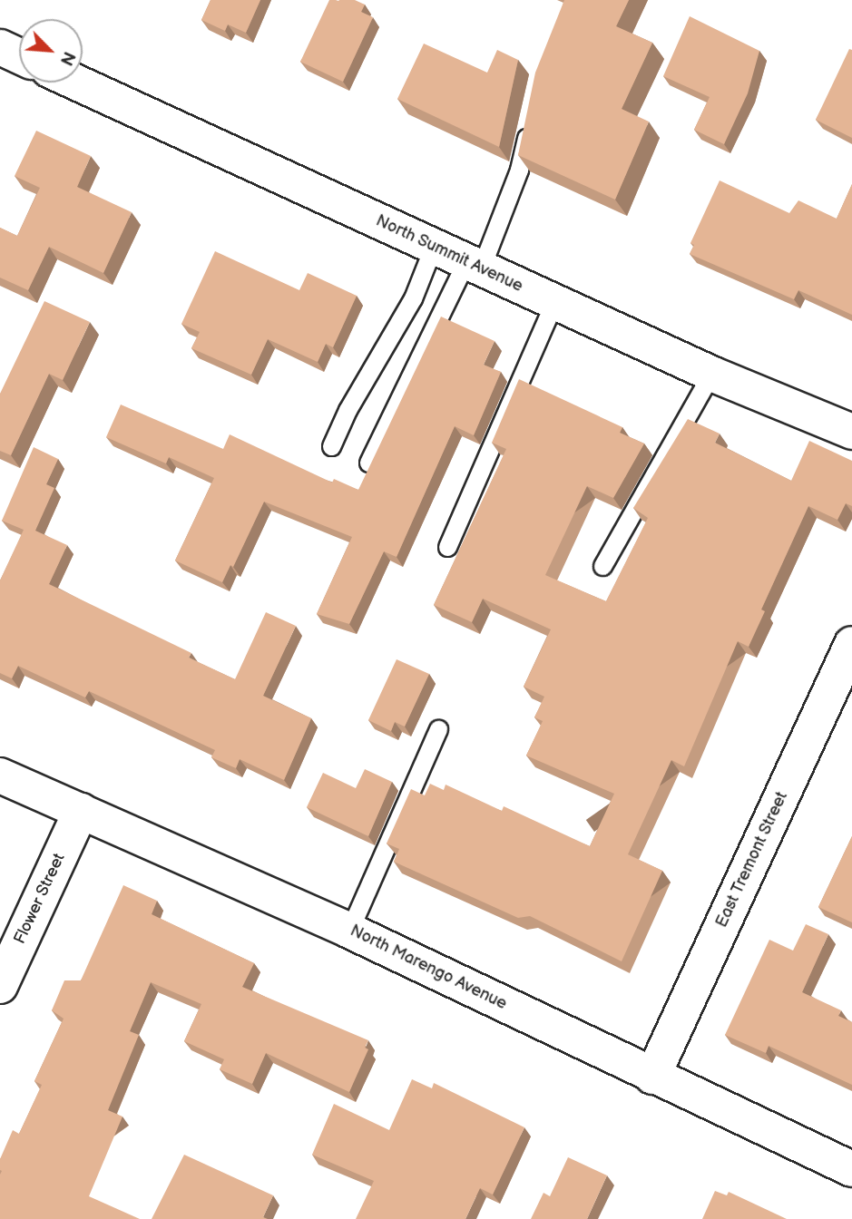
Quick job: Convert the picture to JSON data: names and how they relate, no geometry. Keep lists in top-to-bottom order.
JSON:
{
  "streets": {
    "street": [
      "North Summit Avenue",
      "East Tremont Street",
      "Flower Street",
      "North Marengo Avenue"
    ]
  },
  "crossings": [
    ["East Tremont Street", "North Marengo Avenue"],
    ["Flower Street", "North Marengo Avenue"]
  ],
  "north": "bottom right"
}
